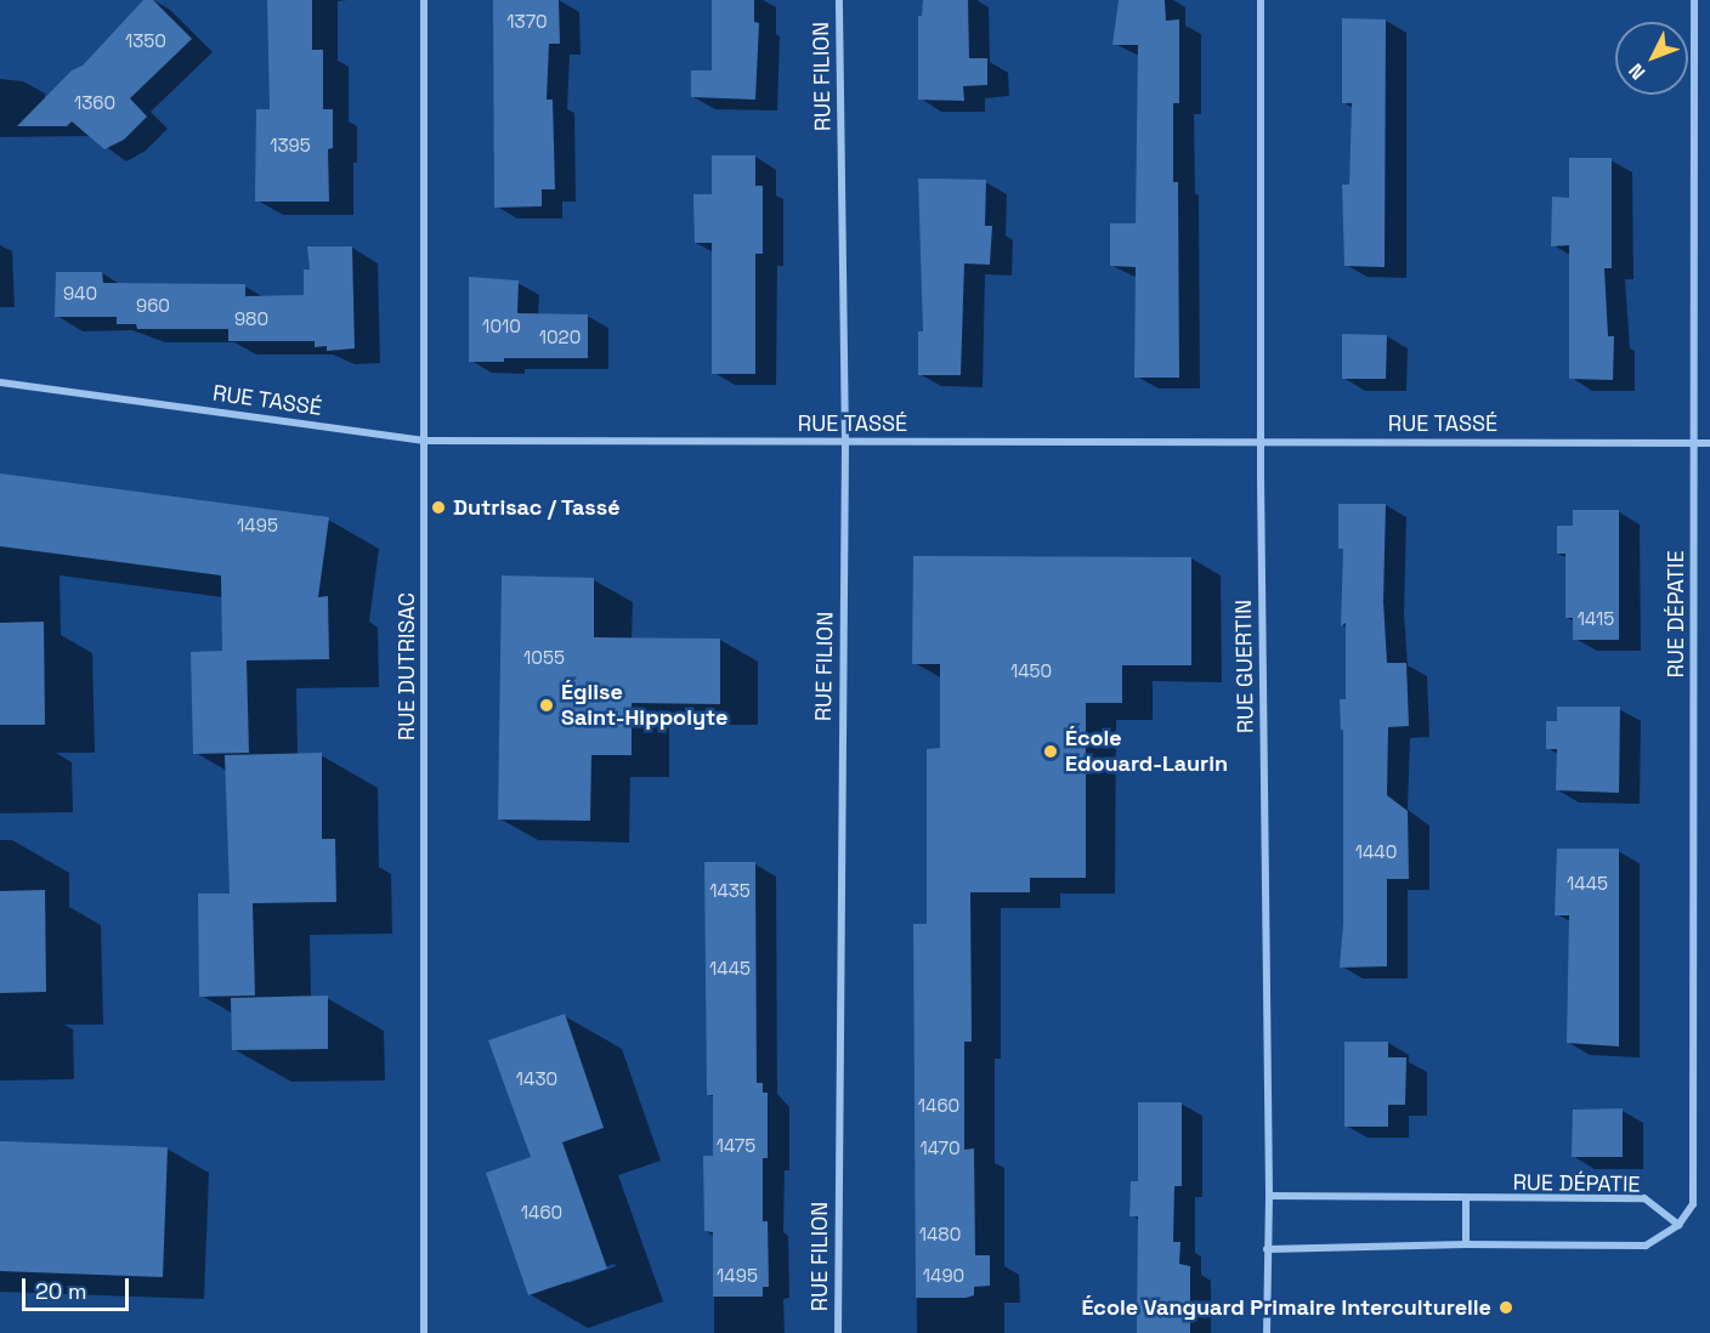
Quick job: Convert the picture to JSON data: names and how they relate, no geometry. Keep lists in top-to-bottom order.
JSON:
{
  "streets": {
    "street": [
      "RUE FILION",
      "RUE TASSÉ",
      "RUE DÉPATIE",
      "RUE DUTRISAC",
      "RUE GUERTIN"
    ]
  },
  "crossings": [
    ["RUE FILION", "RUE TASSÉ"],
    ["RUE TASSÉ", "RUE DÉPATIE"],
    ["RUE TASSÉ", "RUE DUTRISAC"],
    ["RUE TASSÉ", "RUE GUERTIN"],
    ["RUE DÉPATIE", "RUE GUERTIN"]
  ],
  "places": [
    "Dutrisac / Tassé",
    "Église Saint-Hippolyte",
    "École Edouard-Laurin",
    "École Vanguard Primaire Interculturelle"
  ],
  "house_numbers": [
    "1370",
    "1350",
    "1360",
    "1395",
    "940",
    "960",
    "980",
    "1010",
    "1020",
    "1495",
    "1415",
    "1055",
    "1450",
    "1440",
    "1445",
    "1435",
    "1445",
    "1430",
    "1460",
    "1475",
    "1470",
    "1460",
    "1480",
    "1495",
    "1490"
  ],
  "scale_bar": "20 m",
  "north": "bottom left"
}
